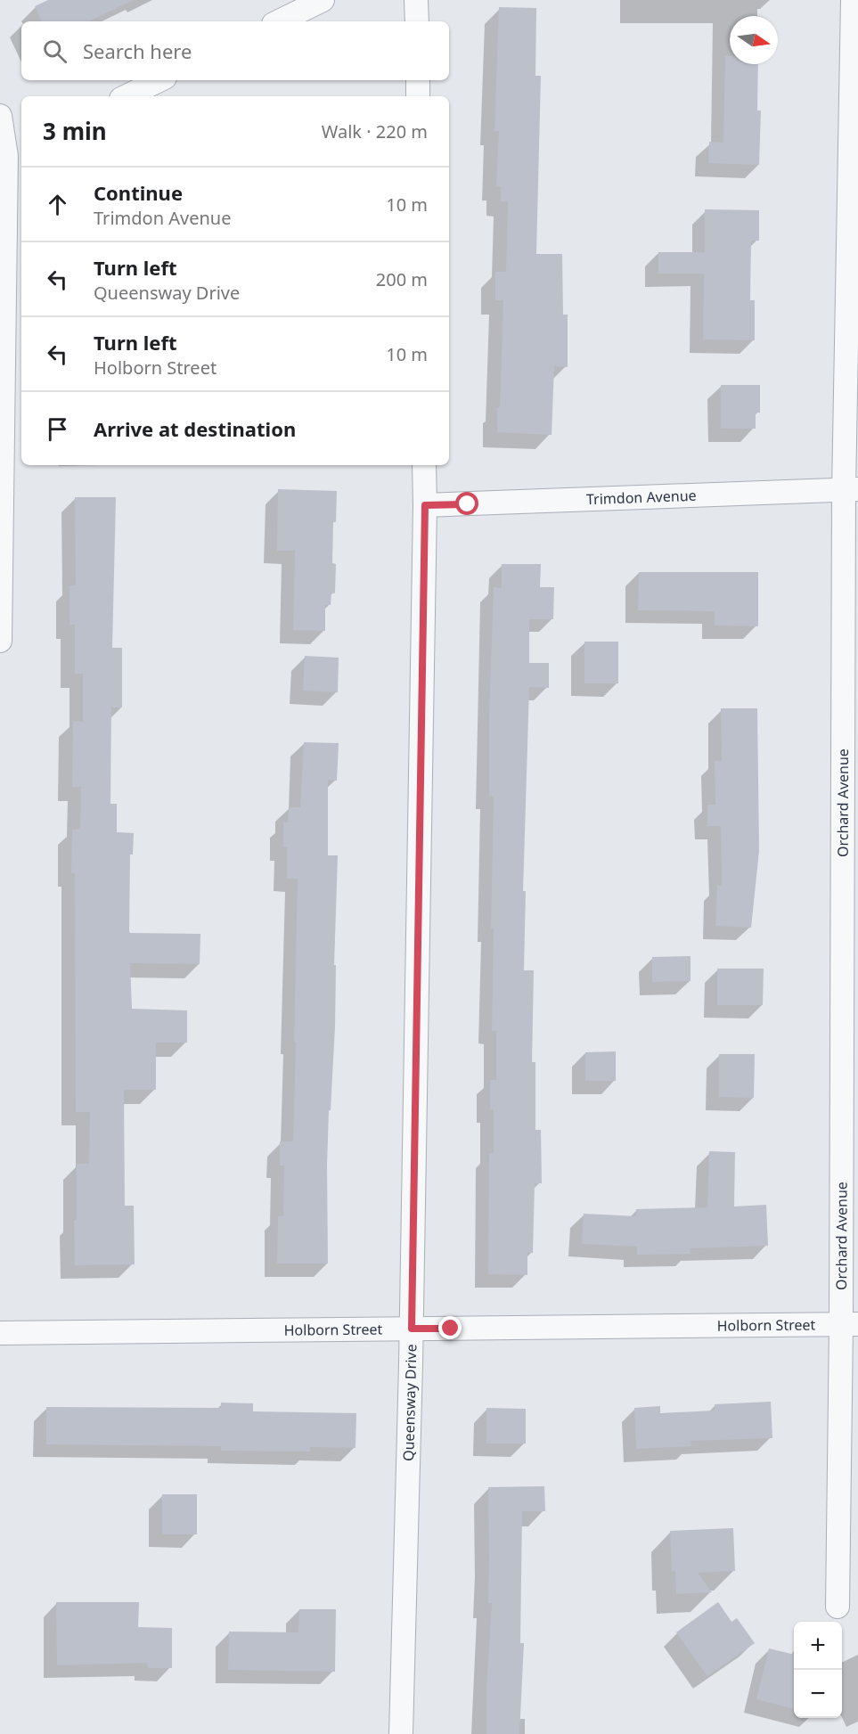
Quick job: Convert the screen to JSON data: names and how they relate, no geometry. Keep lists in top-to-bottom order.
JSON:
{
  "streets": {
    "street": [
      "Trimdon Avenue",
      "Orchard Avenue",
      "Holborn Street",
      "Queensway Drive"
    ]
  },
  "crossings": [
    ["Trimdon Avenue", "Orchard Avenue"],
    ["Trimdon Avenue", "Queensway Drive"],
    ["Orchard Avenue", "Holborn Street"],
    ["Holborn Street", "Queensway Drive"]
  ],
  "north": "right",
  "page": {
    "search": "Search here",
    "heading": ["3 min", "Walk · 220 m"],
    "list": [
      ["Continue", "Trimdon Avenue", "10 m"],
      ["Turn left", "Queensway Drive", "200 m"],
      ["Turn left", "Holborn Street", "10 m"],
      "Arrive at destination"
    ],
    "map_buttons": ["+", "−"]
  }
}
